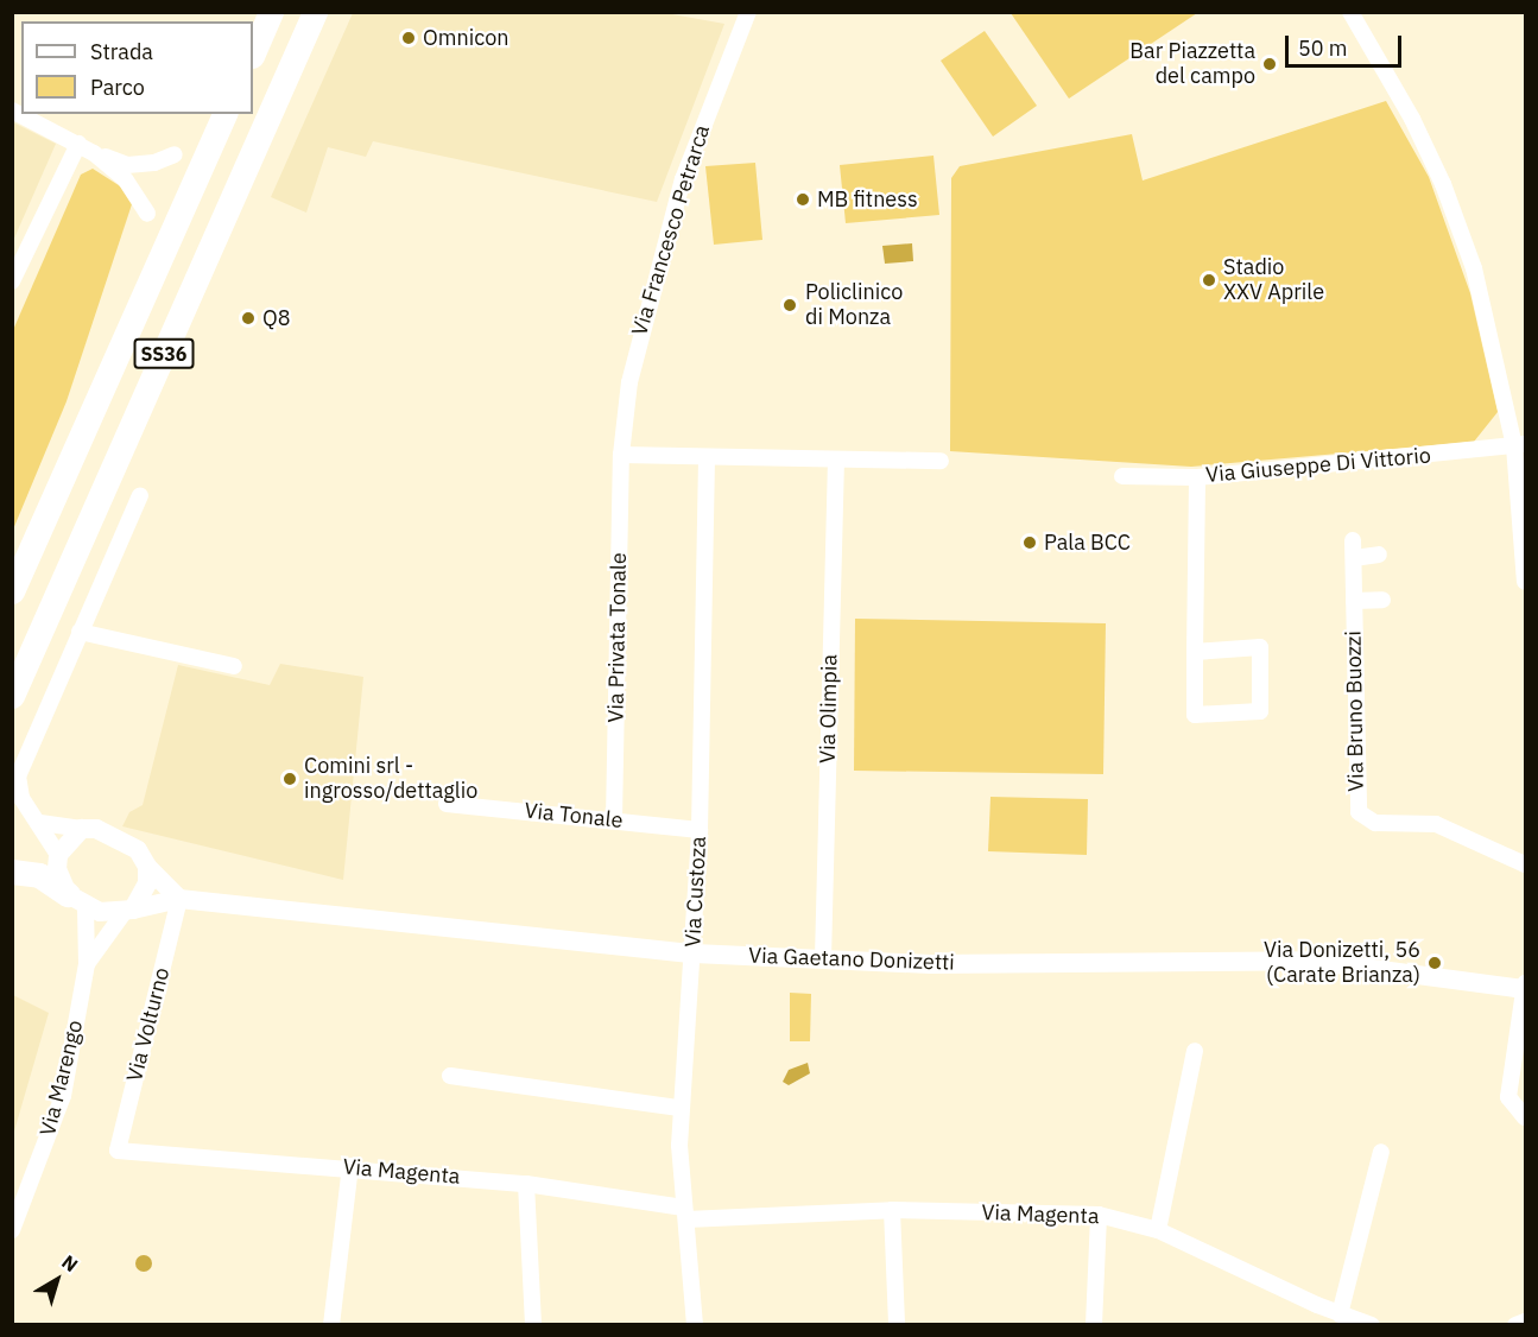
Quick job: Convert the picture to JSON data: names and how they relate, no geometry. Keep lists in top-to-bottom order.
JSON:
{
  "streets": {
    "highway": ["SS36"],
    "street": [
      "Via Francesco Petrarca",
      "Via Giuseppe Di Vittorio",
      "Via Privata Tonale",
      "Via Olimpia",
      "Via Bruno Buozzi",
      "Via Tonale",
      "Via Custoza",
      "Via Gaetano Donizetti",
      "Via Volturno",
      "Via Marengo",
      "Via Magenta"
    ]
  },
  "crossings": [
    ["Via Francesco Petrarca", "Via Privata Tonale"],
    ["Via Privata Tonale", "Via Tonale"],
    ["Via Olimpia", "Via Gaetano Donizetti"],
    ["Via Tonale", "Via Custoza"],
    ["Via Custoza", "Via Gaetano Donizetti"],
    ["Via Custoza", "Via Magenta"],
    ["Via Gaetano Donizetti", "Via Volturno"],
    ["Via Gaetano Donizetti", "Via Marengo"],
    ["Via Volturno", "Via Magenta"]
  ],
  "places": [
    "Omnicon",
    "Bar Piazzetta del campo",
    "MB fitness",
    "Stadio XXV Aprile",
    "Policlinico di Monza",
    "Q8",
    "Pala BCC",
    "Comini srl - ingrosso/dettaglio",
    "Via Donizetti, 56 (Carate Brianza)"
  ],
  "legend": ["Strada", "Parco"],
  "scale_bar": "50 m",
  "north": "top right"
}
